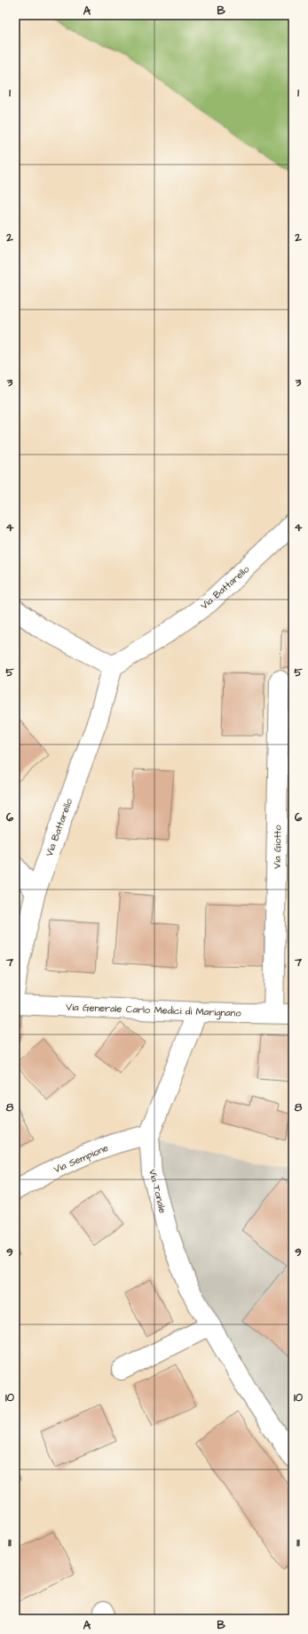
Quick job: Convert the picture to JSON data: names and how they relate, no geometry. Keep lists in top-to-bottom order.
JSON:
{
  "streets": {
    "street": [
      "Via Battarello",
      "Via Giotto",
      "Via Generale Carlo Medici di Marignano",
      "Via Sempione",
      "Via Tonale"
    ]
  },
  "crossings": [
    ["Via Giotto", "Via Generale Carlo Medici di Marignano"],
    ["Via Generale Carlo Medici di Marignano", "Via Tonale"],
    ["Via Sempione", "Via Tonale"]
  ],
  "grid": {
    "columns": ["A", "B"],
    "rows": [
      "1",
      "2",
      "3",
      "4",
      "5",
      "6",
      "7",
      "8",
      "9",
      "10",
      "11"
    ]
  }
}
